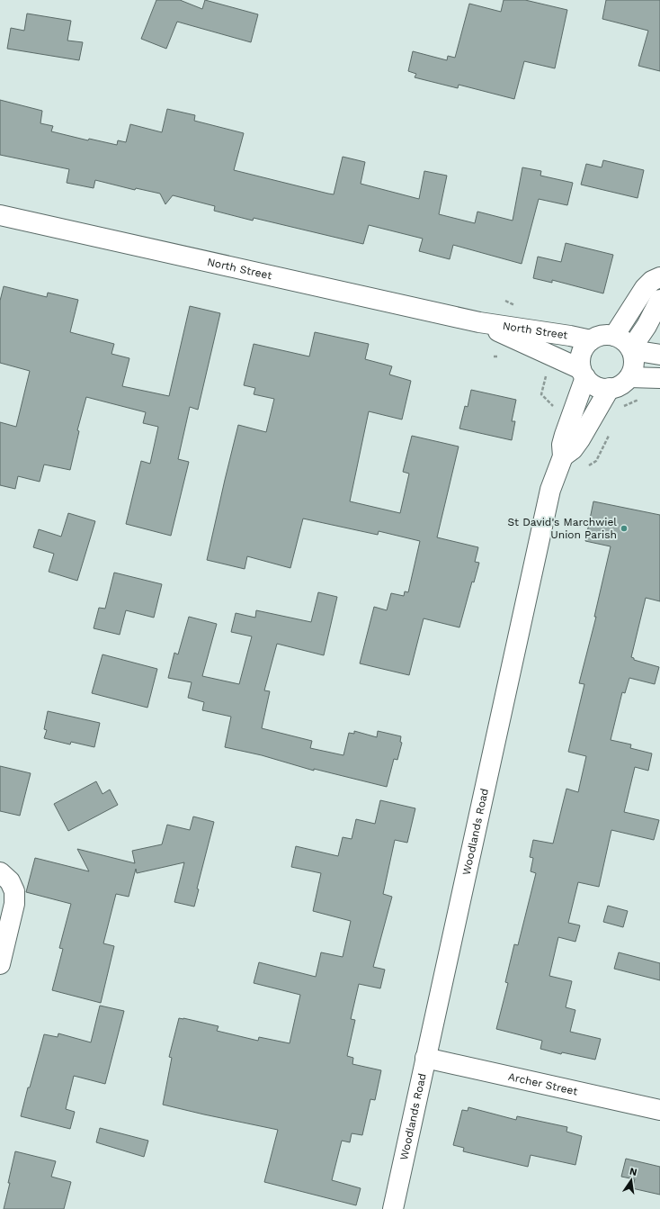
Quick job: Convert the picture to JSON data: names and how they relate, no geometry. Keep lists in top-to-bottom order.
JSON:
{
  "streets": {
    "street": ["North Street", "Woodlands Road", "Archer Street"]
  },
  "crossings": [
    ["North Street", "Woodlands Road"],
    ["Woodlands Road", "Archer Street"]
  ],
  "places": ["St David's Marchwiel Union Parish"],
  "north": "top"
}
